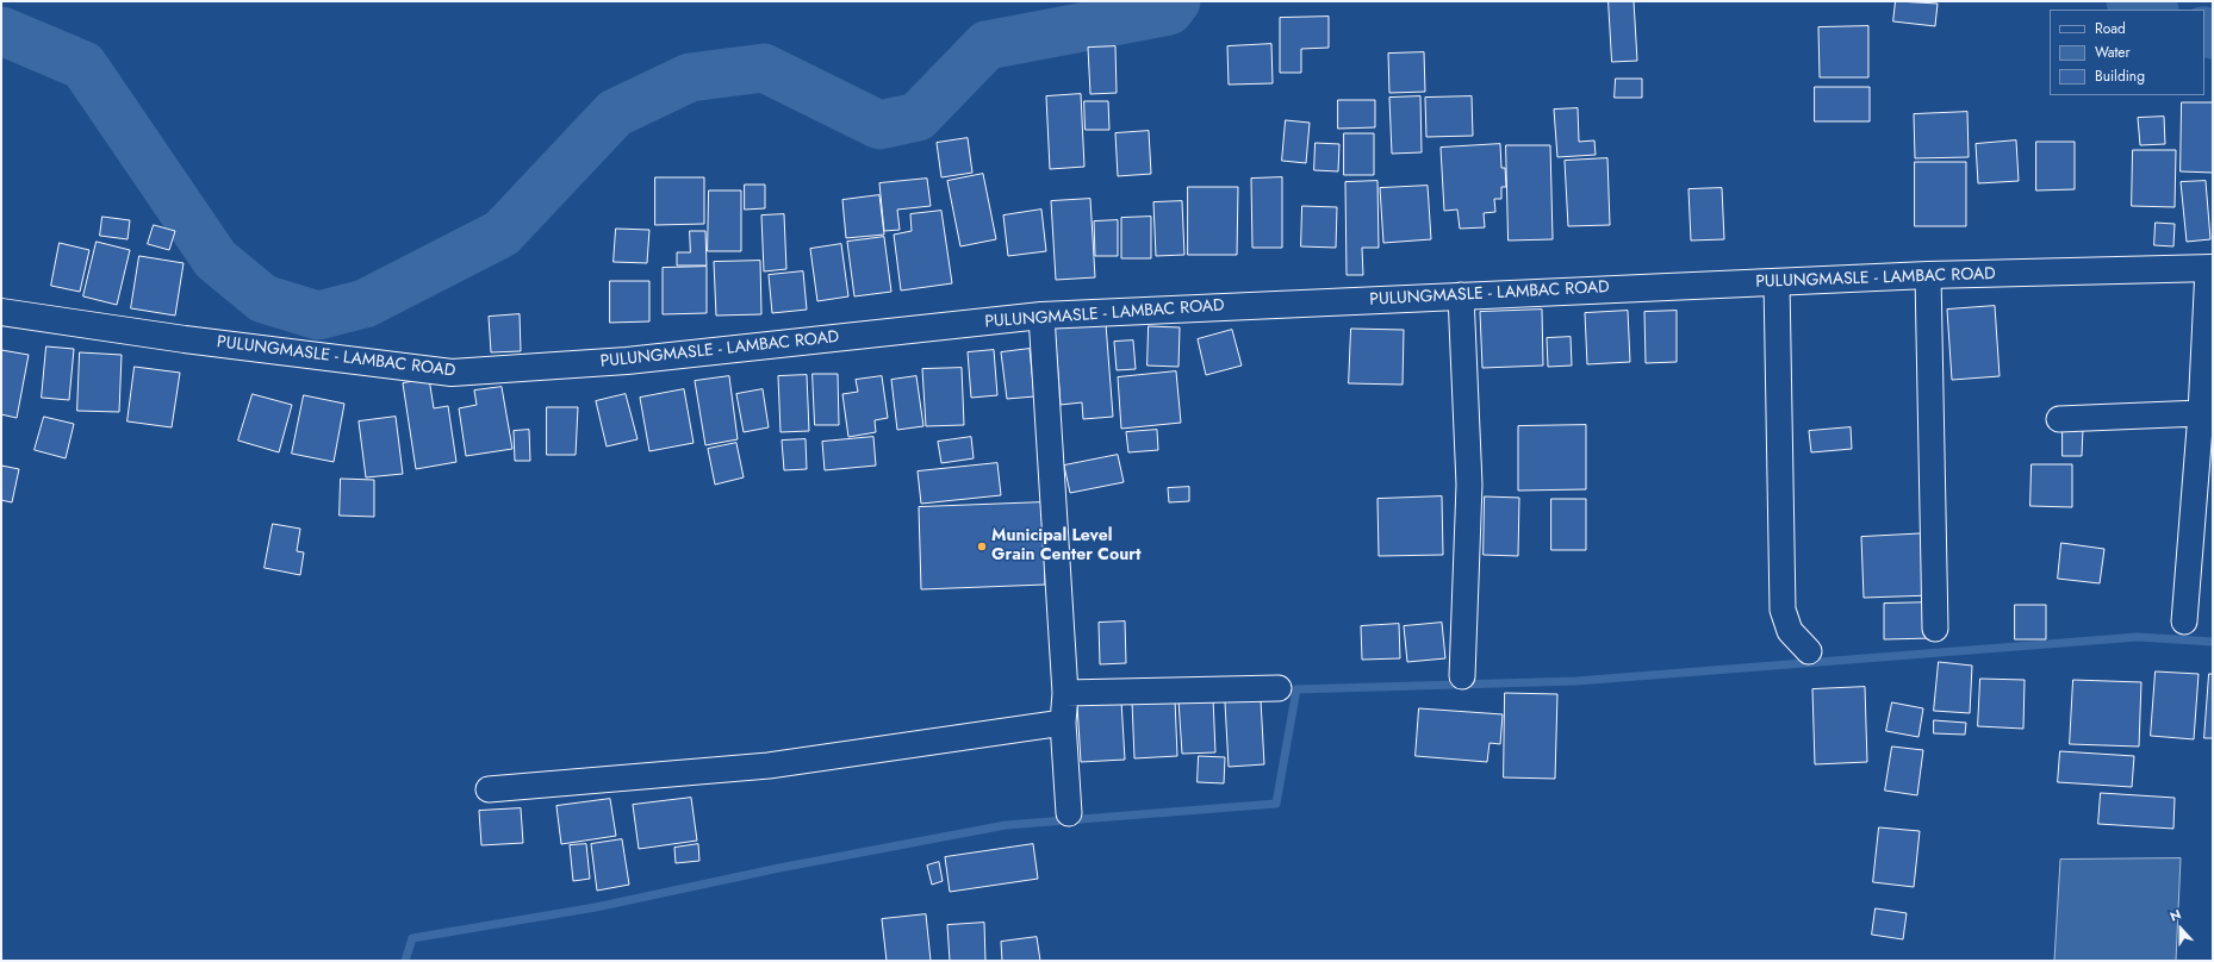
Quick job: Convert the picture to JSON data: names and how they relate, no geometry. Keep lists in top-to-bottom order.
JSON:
{
  "streets": {
    "street": ["PULUNGMASLE - LAMBAC ROAD"]
  },
  "places": ["Municipal Level Grain Center Court"],
  "legend": ["Road", "Water", "Building"],
  "north": "top"
}
